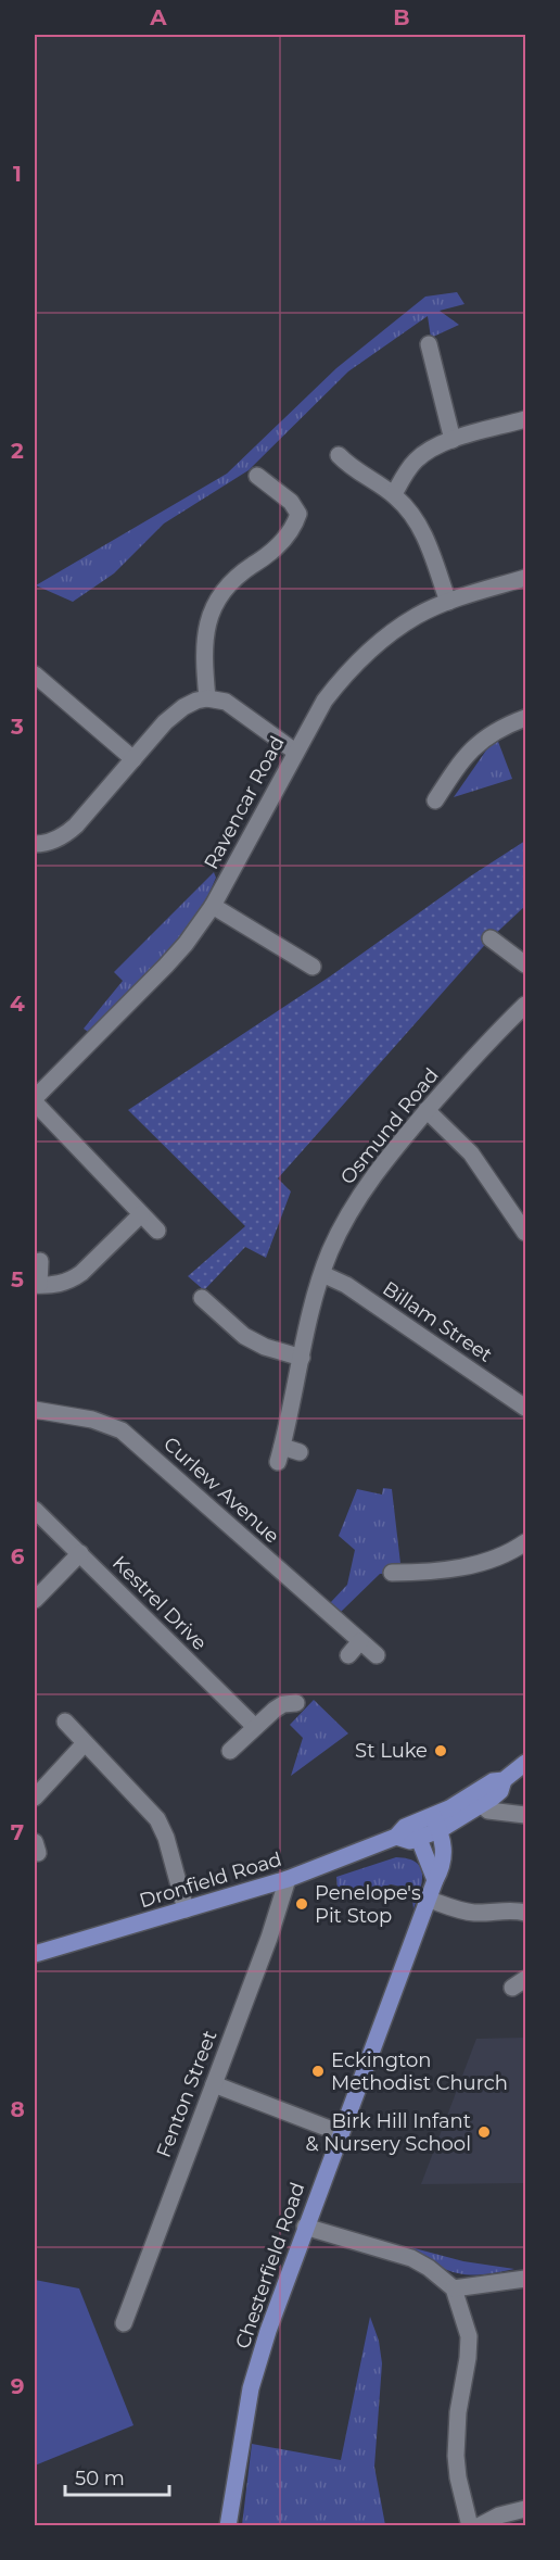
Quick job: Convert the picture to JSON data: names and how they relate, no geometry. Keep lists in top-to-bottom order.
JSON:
{
  "streets": {
    "main road": ["Dronfield Road", "Chesterfield Road"],
    "street": [
      "Ravencar Road",
      "Osmund Road",
      "Billam Street",
      "Curlew Avenue",
      "Kestrel Drive",
      "Fenton Street"
    ]
  },
  "crossings": [
    ["Osmund Road", "Billam Street"],
    ["Dronfield Road", "Fenton Street"],
    ["Dronfield Road", "Chesterfield Road"]
  ],
  "places": [
    "St Luke",
    "Penelope's Pit Stop",
    "Eckington Methodist Church",
    "Birk Hill Infant & Nursery School"
  ],
  "scale_bar": "50 m",
  "grid": {
    "columns": ["A", "B"],
    "rows": [
      "1",
      "2",
      "3",
      "4",
      "5",
      "6",
      "7",
      "8",
      "9"
    ]
  }
}
